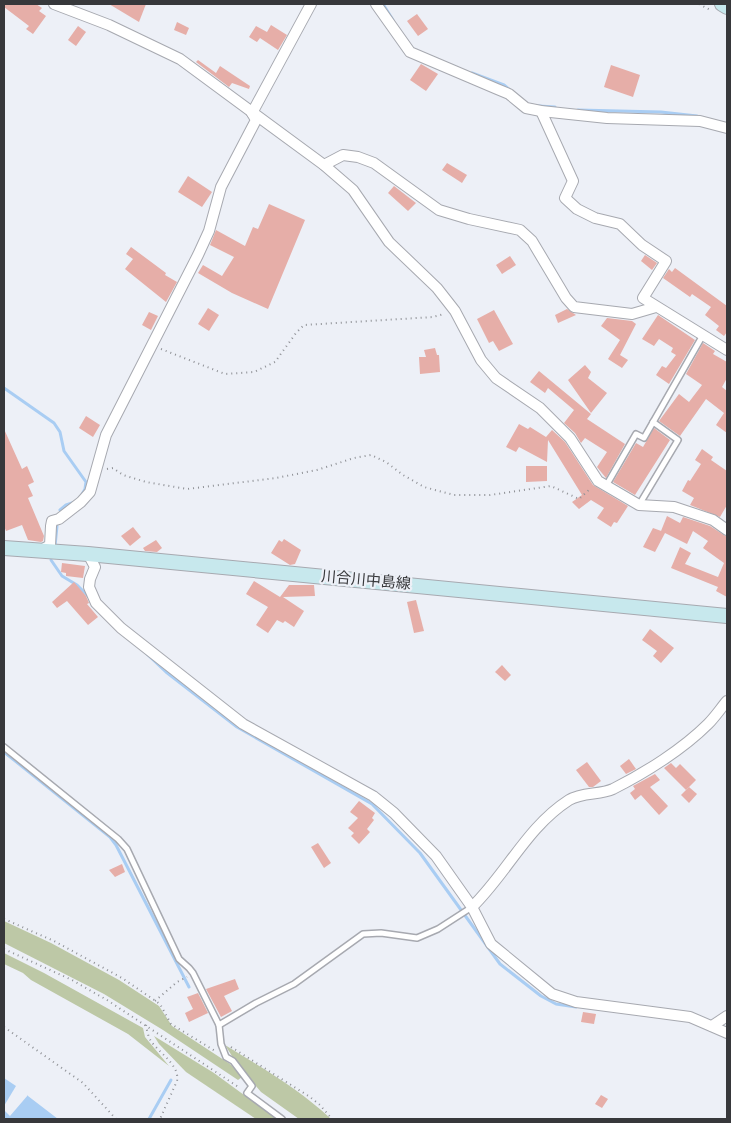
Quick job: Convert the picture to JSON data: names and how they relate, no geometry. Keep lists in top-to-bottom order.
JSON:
{
  "streets": {
    "main road": ["川合川中島線"]
  }
}
